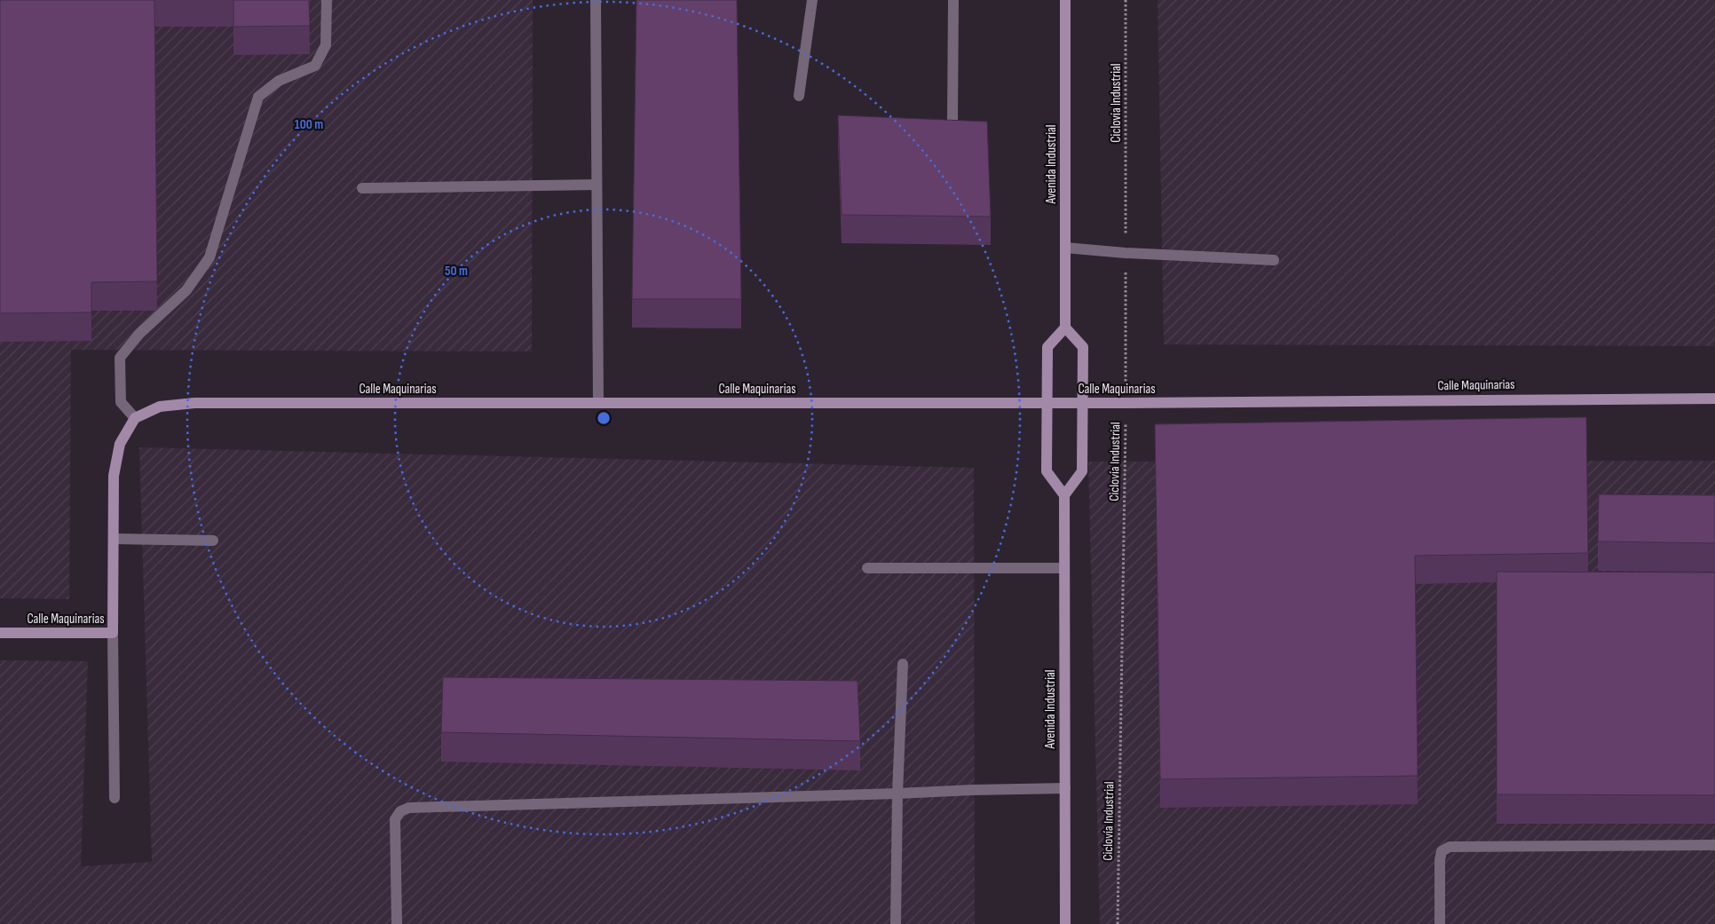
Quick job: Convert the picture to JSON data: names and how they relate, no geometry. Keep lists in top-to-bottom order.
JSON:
{
  "streets": {
    "street": ["Avenida Industrial", "Calle Maquinarias"],
    "path": ["Ciclovía Industrial"]
  },
  "crossings": [
    ["Ciclovía Industrial", "Calle Maquinarias"]
  ],
  "rings": ["100 m", "50 m"]
}
